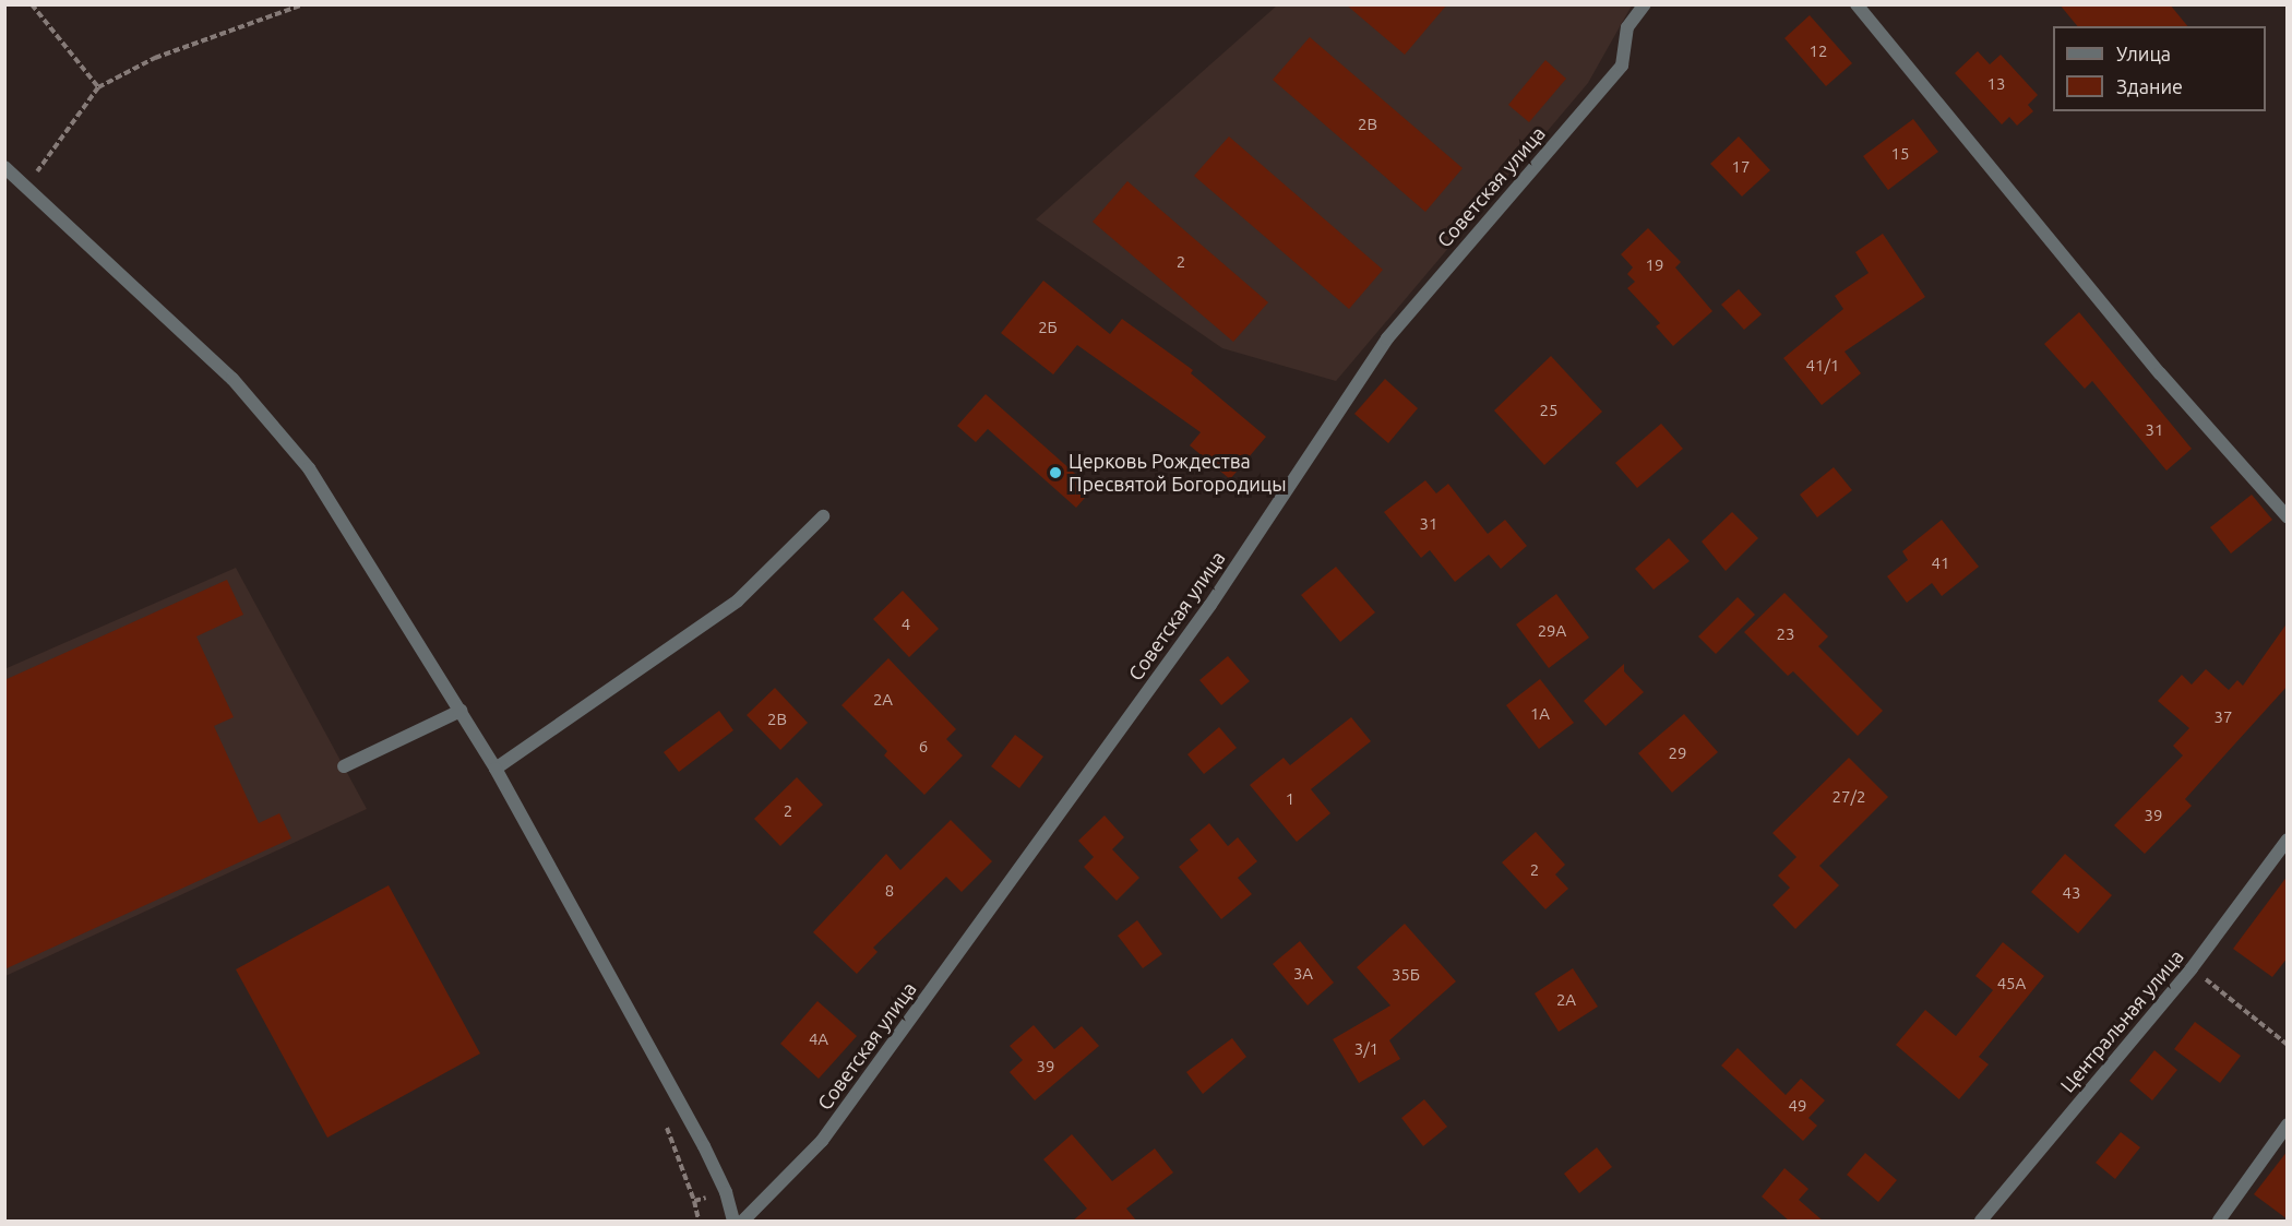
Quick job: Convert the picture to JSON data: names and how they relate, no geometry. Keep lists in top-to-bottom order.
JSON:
{
  "streets": {
    "street": ["Советская улица", "Центральная улица"]
  },
  "places": ["Церковь Рождества Пресвятой Богородицы"],
  "house_numbers": [
    "12",
    "13",
    "2В",
    "15",
    "17",
    "2",
    "19",
    "2Б",
    "41/1",
    "25",
    "31",
    "31",
    "41",
    "4",
    "29А",
    "23",
    "2А",
    "1А",
    "37",
    "2В",
    "6",
    "29",
    "27/2",
    "1",
    "2",
    "39",
    "2",
    "8",
    "43",
    "3А",
    "35Б",
    "45А",
    "2А",
    "4А",
    "3/1",
    "39",
    "49"
  ],
  "legend": ["Улица", "Здание"]
}
